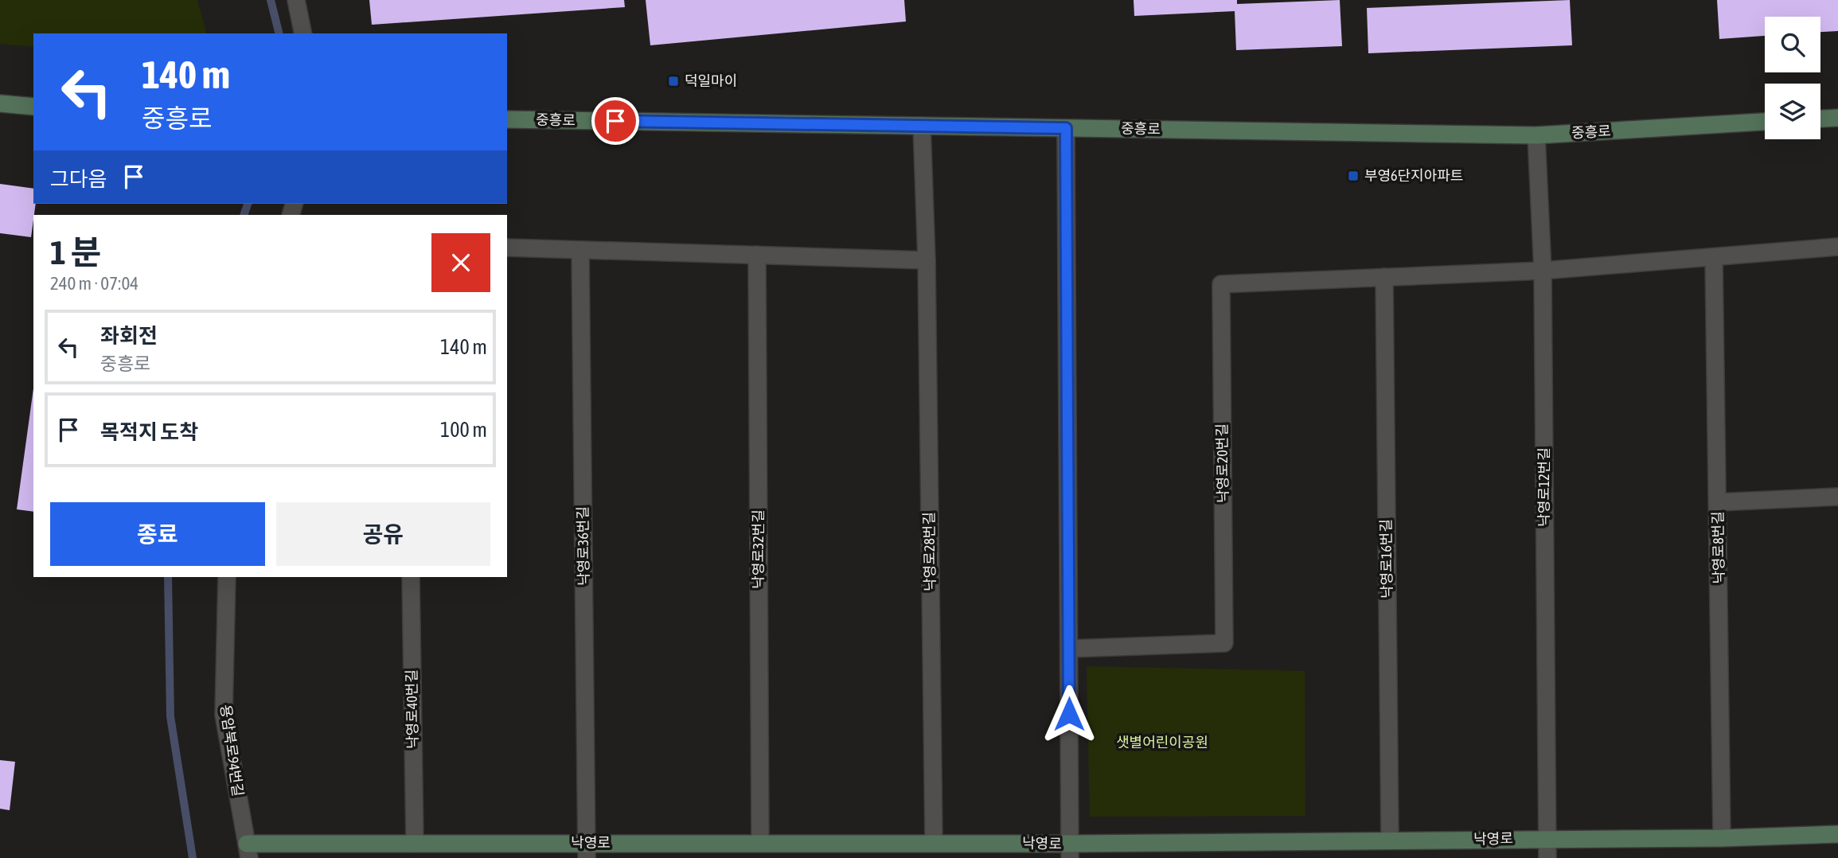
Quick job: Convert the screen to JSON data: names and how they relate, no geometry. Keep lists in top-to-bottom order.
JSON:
{
  "streets": {
    "street": [
      "중흥로",
      "낙영로20번길",
      "낙영로12번길",
      "낙영로36번길",
      "낙영로8번길",
      "낙영로32번길",
      "낙영로28번길",
      "낙영로16번길",
      "낙영로40번길",
      "용암북로94번길",
      "낙영로"
    ]
  },
  "crossings": [
    ["중흥로", "낙영로12번길"],
    ["중흥로", "낙영로28번길"],
    ["낙영로20번길", "낙영로16번길"],
    ["낙영로12번길", "낙영로"],
    ["낙영로36번길", "낙영로"],
    ["낙영로8번길", "낙영로"],
    ["낙영로32번길", "낙영로"],
    ["낙영로28번길", "낙영로"],
    ["낙영로16번길", "낙영로"],
    ["낙영로40번길", "낙영로"],
    ["용암북로94번길", "낙영로"]
  ],
  "parks": ["샛별어린이공원"],
  "places": {
    "transit": ["덕일마이", "부영6단지아파트"]
  },
  "page": {
    "turn": ["140 m", "중흥로"],
    "then": "그다음",
    "heading": ["1 분", "240 m · 07:04"],
    "list": [
      {
        "name": "좌회전",
        "note": "중흥로",
        "value": "140 m"
      },
      {
        "name": "목적지 도착",
        "value": "100 m"
      }
    ],
    "buttons": ["종료", "공유"]
  }
}
